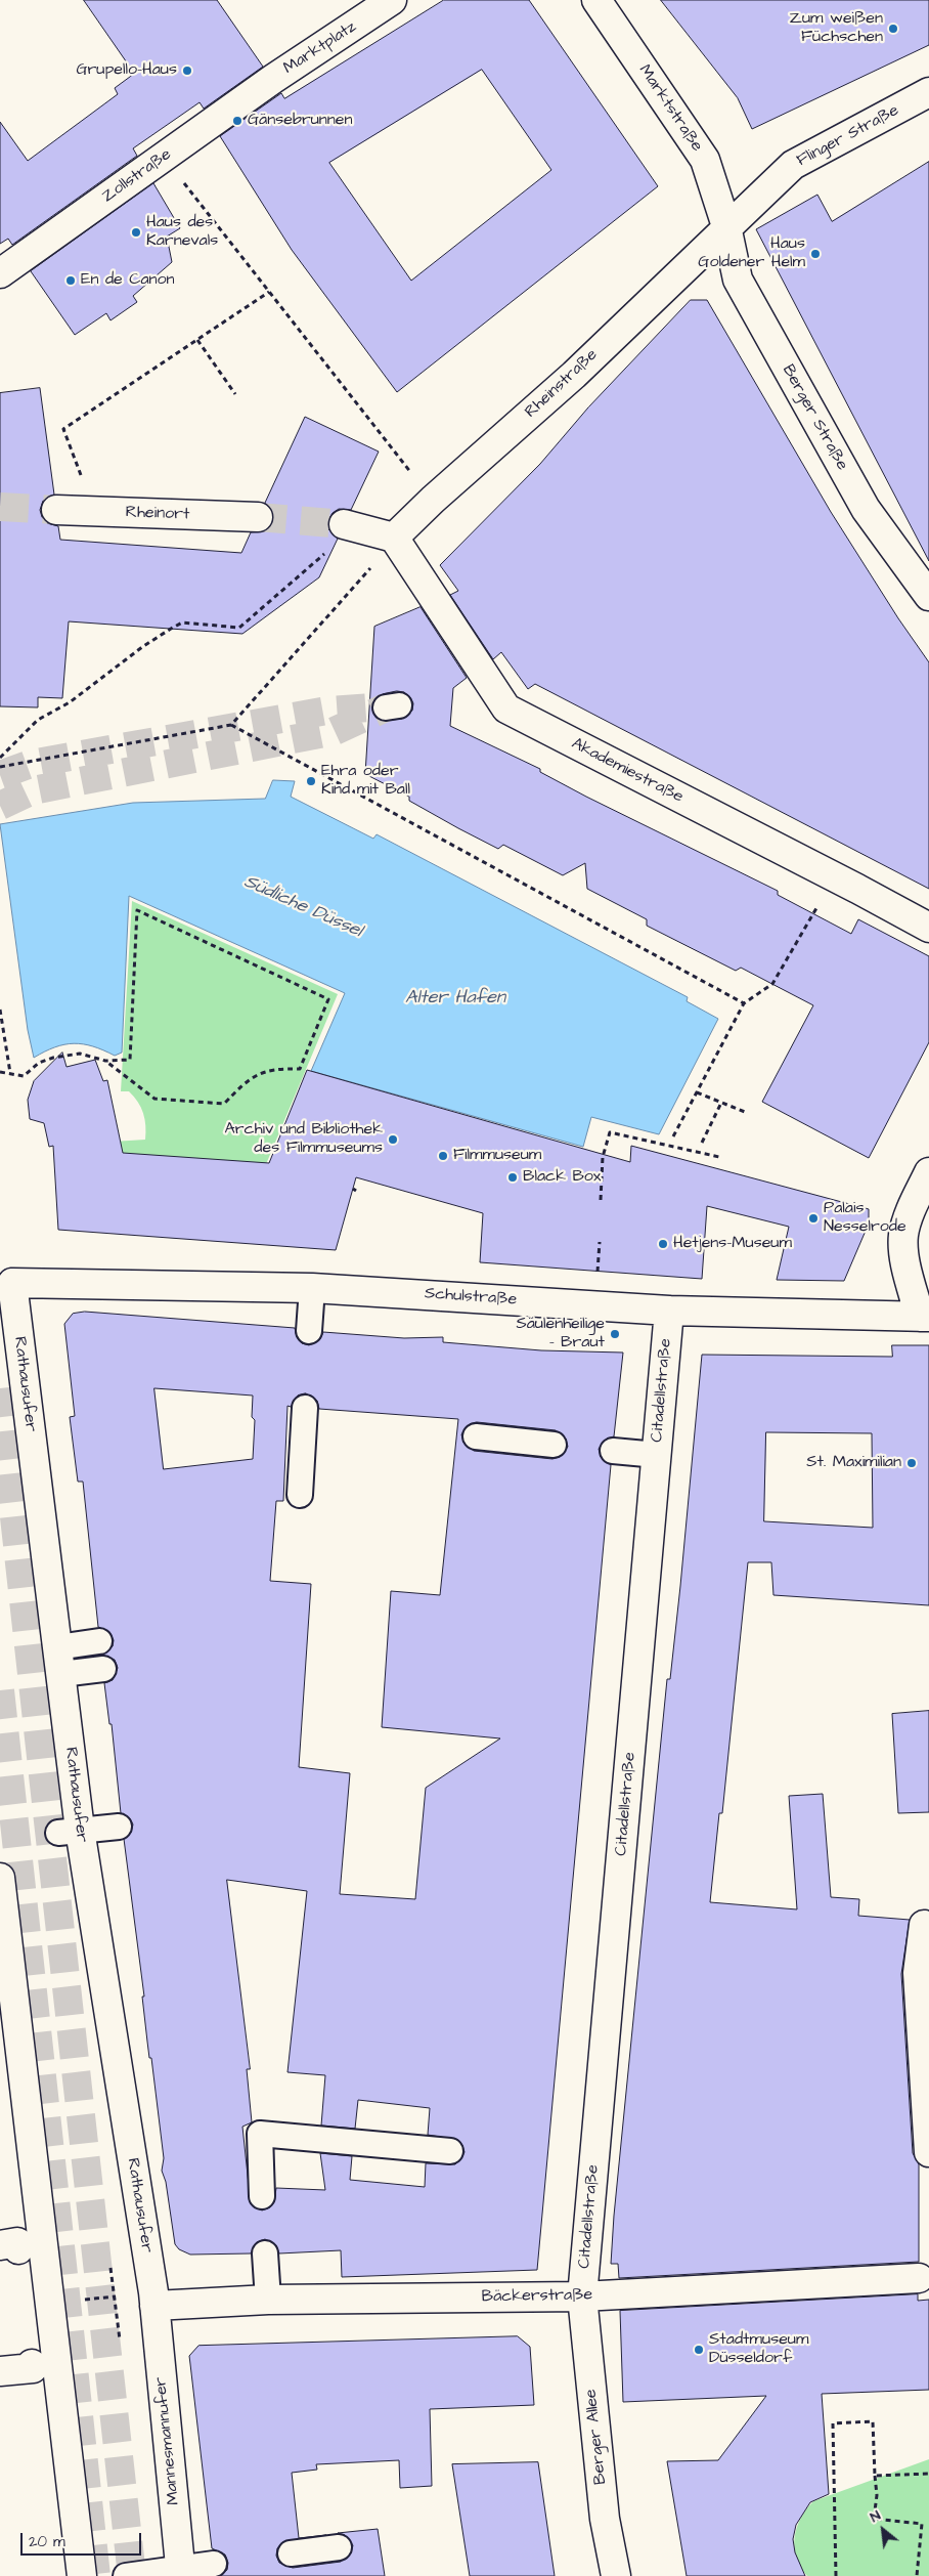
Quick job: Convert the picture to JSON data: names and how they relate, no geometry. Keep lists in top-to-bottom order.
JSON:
{
  "streets": {
    "street": [
      "Marktplatz",
      "Marktstraße",
      "Flinger Straße",
      "Zollstraße",
      "Rheinstraße",
      "Berger Straße",
      "Rheinort",
      "Akademiestraße",
      "Schulstraße",
      "Rathausufer",
      "Citadellstraße",
      "Bäckerstraße",
      "Berger Allee",
      "Mannesmannufer"
    ]
  },
  "crossings": [
    ["Marktplatz", "Zollstraße"],
    ["Marktstraße", "Flinger Straße"],
    ["Marktstraße", "Rheinstraße"],
    ["Marktstraße", "Berger Straße"],
    ["Flinger Straße", "Rheinstraße"],
    ["Flinger Straße", "Berger Straße"],
    ["Rheinstraße", "Berger Straße"],
    ["Rheinstraße", "Akademiestraße"],
    ["Schulstraße", "Rathausufer"],
    ["Schulstraße", "Citadellstraße"],
    ["Rathausufer", "Bäckerstraße"],
    ["Rathausufer", "Mannesmannufer"],
    ["Citadellstraße", "Bäckerstraße"],
    ["Citadellstraße", "Berger Allee"],
    ["Bäckerstraße", "Berger Allee"],
    ["Bäckerstraße", "Mannesmannufer"]
  ],
  "water": ["Südliche Düssel", "Alter Hafen"],
  "places": [
    "Zum weißen Füchschen",
    "Grupello-Haus",
    "Gänsebrunnen",
    "Haus des Karnevals",
    "Haus Goldener Helm",
    "En de Canon",
    "Ehra oder Kind mit Ball",
    "Archiv und Bibliothek des Filmmuseums",
    "Filmmuseum",
    "Black Box",
    "Palais Nesselrode",
    "Hetjens-Museum",
    "Säulenheilige - Braut",
    "St. Maximilian",
    "Stadtmuseum Düsseldorf"
  ],
  "scale_bar": "20 m",
  "north": "top left"
}
